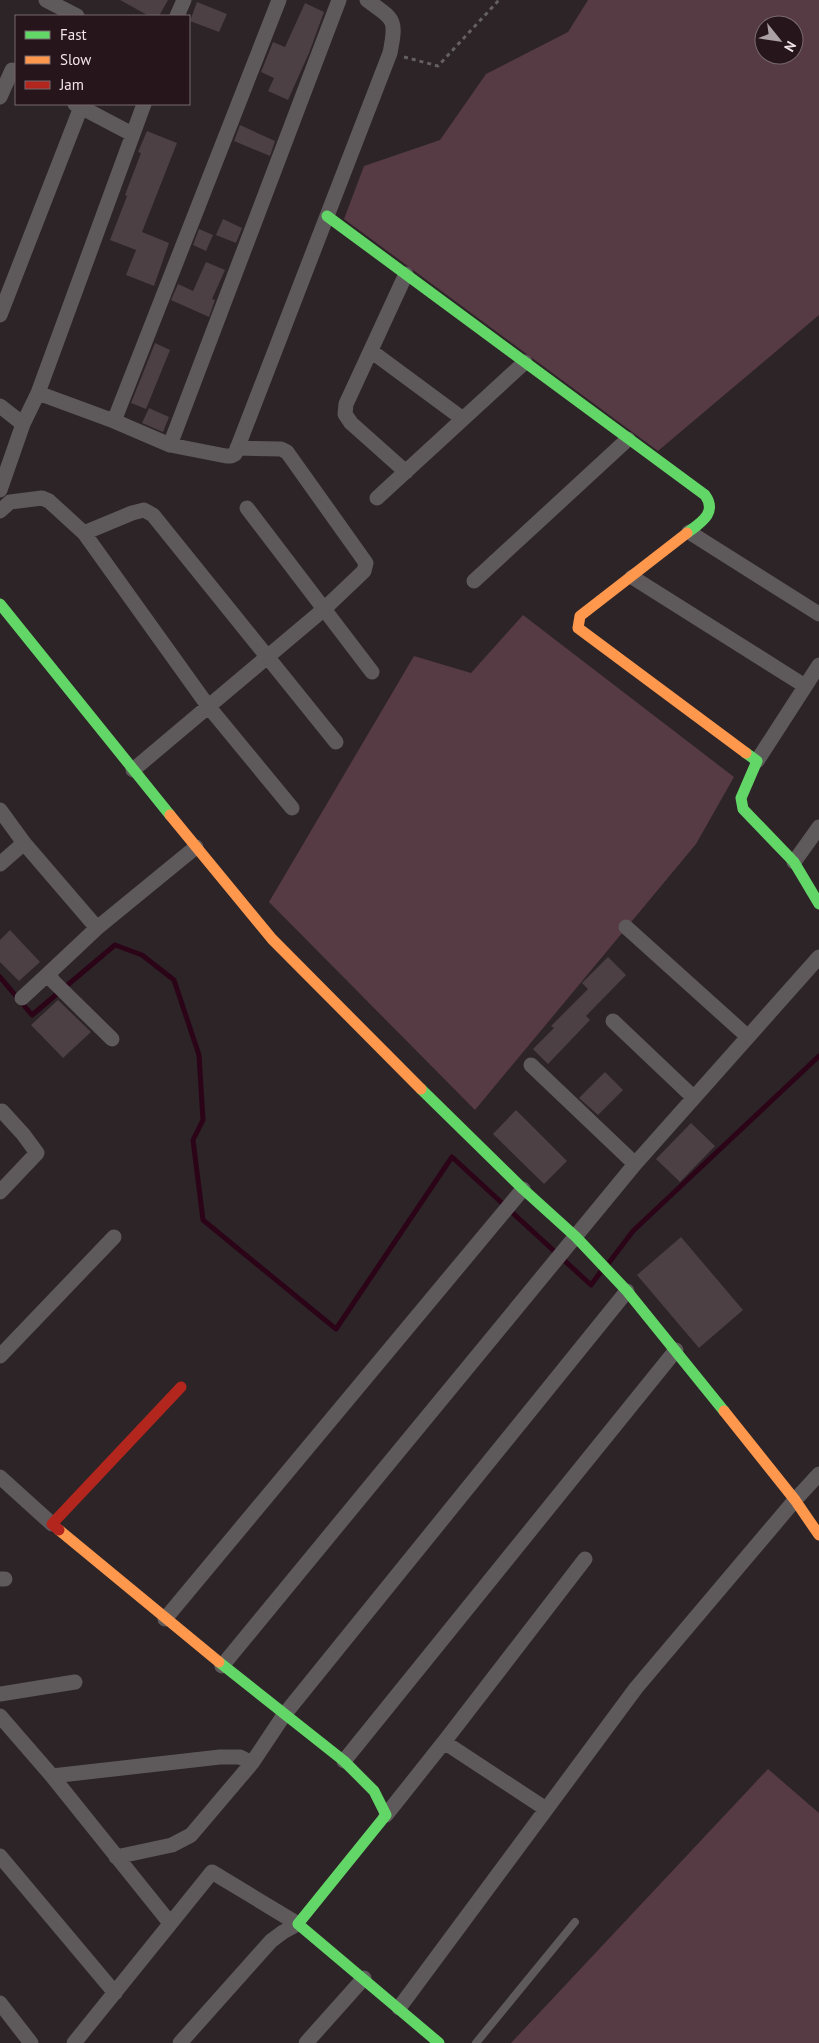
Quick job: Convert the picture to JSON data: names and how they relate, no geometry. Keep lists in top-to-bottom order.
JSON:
{
  "legend": ["Fast", "Slow", "Jam"],
  "north": "bottom right"
}
